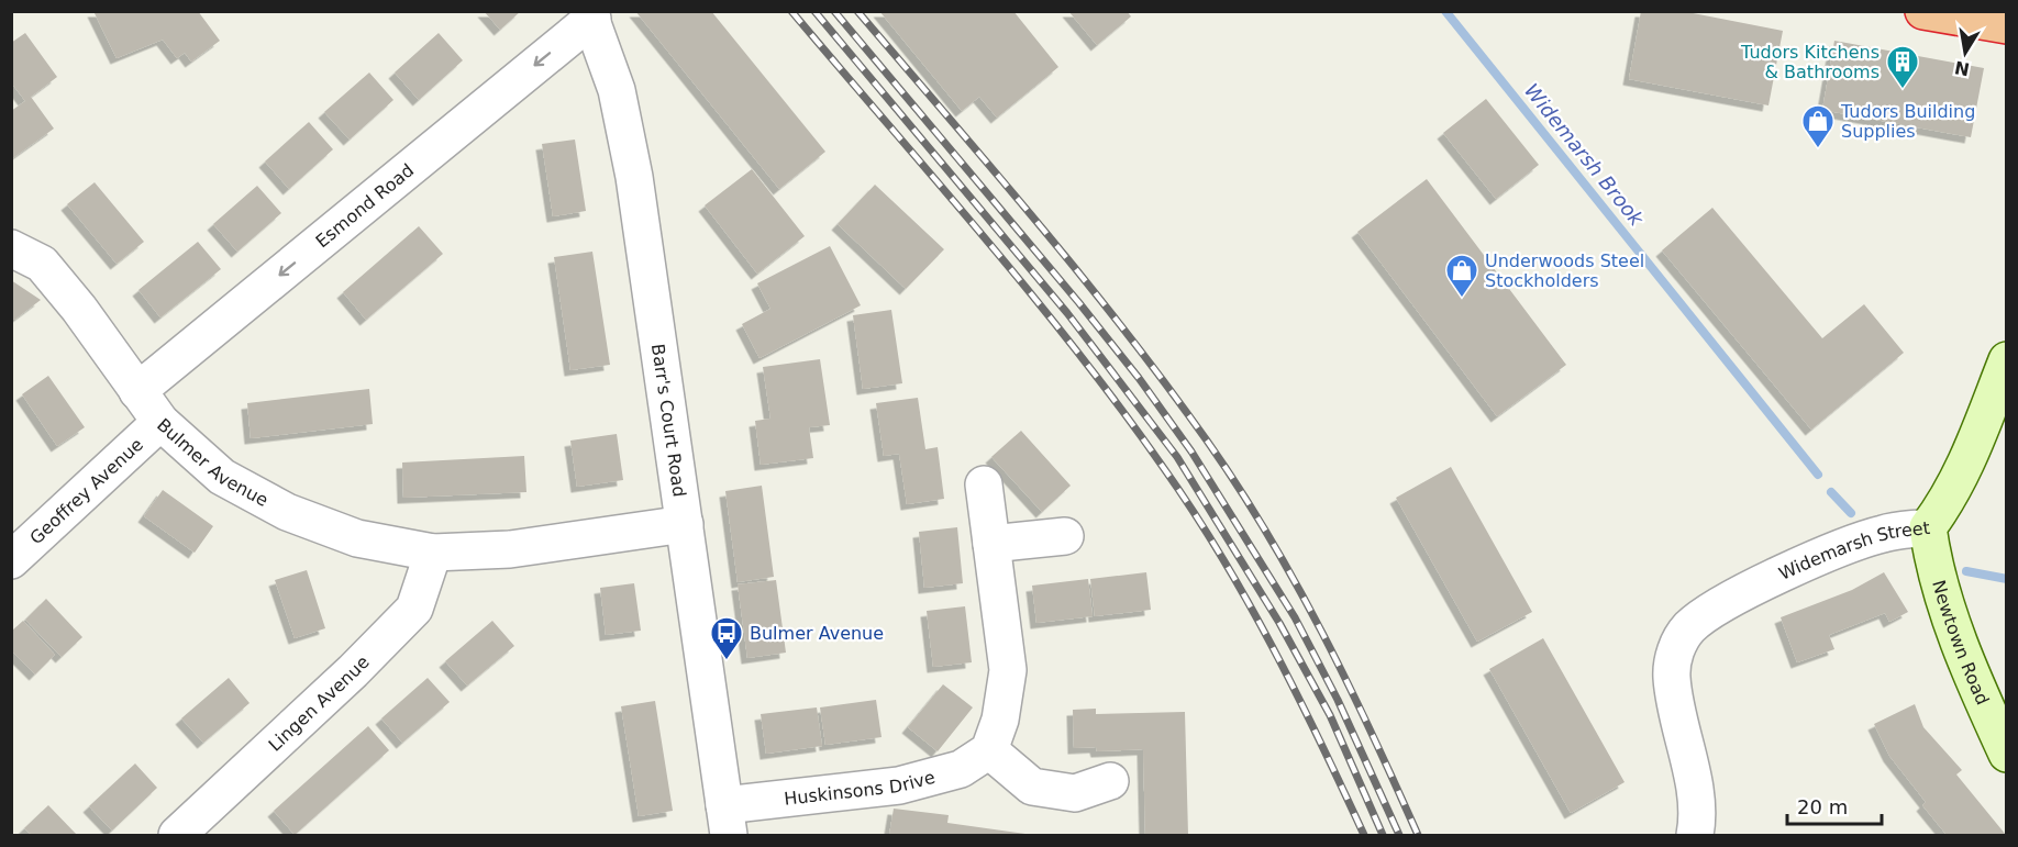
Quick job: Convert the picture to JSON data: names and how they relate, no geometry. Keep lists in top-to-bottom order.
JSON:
{
  "streets": {
    "main road": ["Widemarsh Street", "Newtown Road"],
    "street": [
      "Esmond Road",
      "Barr's Court Road",
      "Bulmer Avenue",
      "Geoffrey Avenue",
      "Lingen Avenue",
      "Huskinsons Drive"
    ]
  },
  "crossings": [
    ["Esmond Road", "Barr's Court Road"],
    ["Esmond Road", "Bulmer Avenue"],
    ["Barr's Court Road", "Bulmer Avenue"],
    ["Barr's Court Road", "Huskinsons Drive"],
    ["Bulmer Avenue", "Geoffrey Avenue"],
    ["Bulmer Avenue", "Lingen Avenue"],
    ["Widemarsh Street", "Newtown Road"]
  ],
  "one_way": ["Esmond Road"],
  "water": ["Widemarsh Brook"],
  "places": {
    "building": ["Tudors Kitchens & Bathrooms"],
    "shop": ["Tudors Building Supplies", "Underwoods Steel Stockholders"],
    "bus stop": ["Bulmer Avenue"]
  },
  "scale_bar": "20 m",
  "north": "bottom"
}
